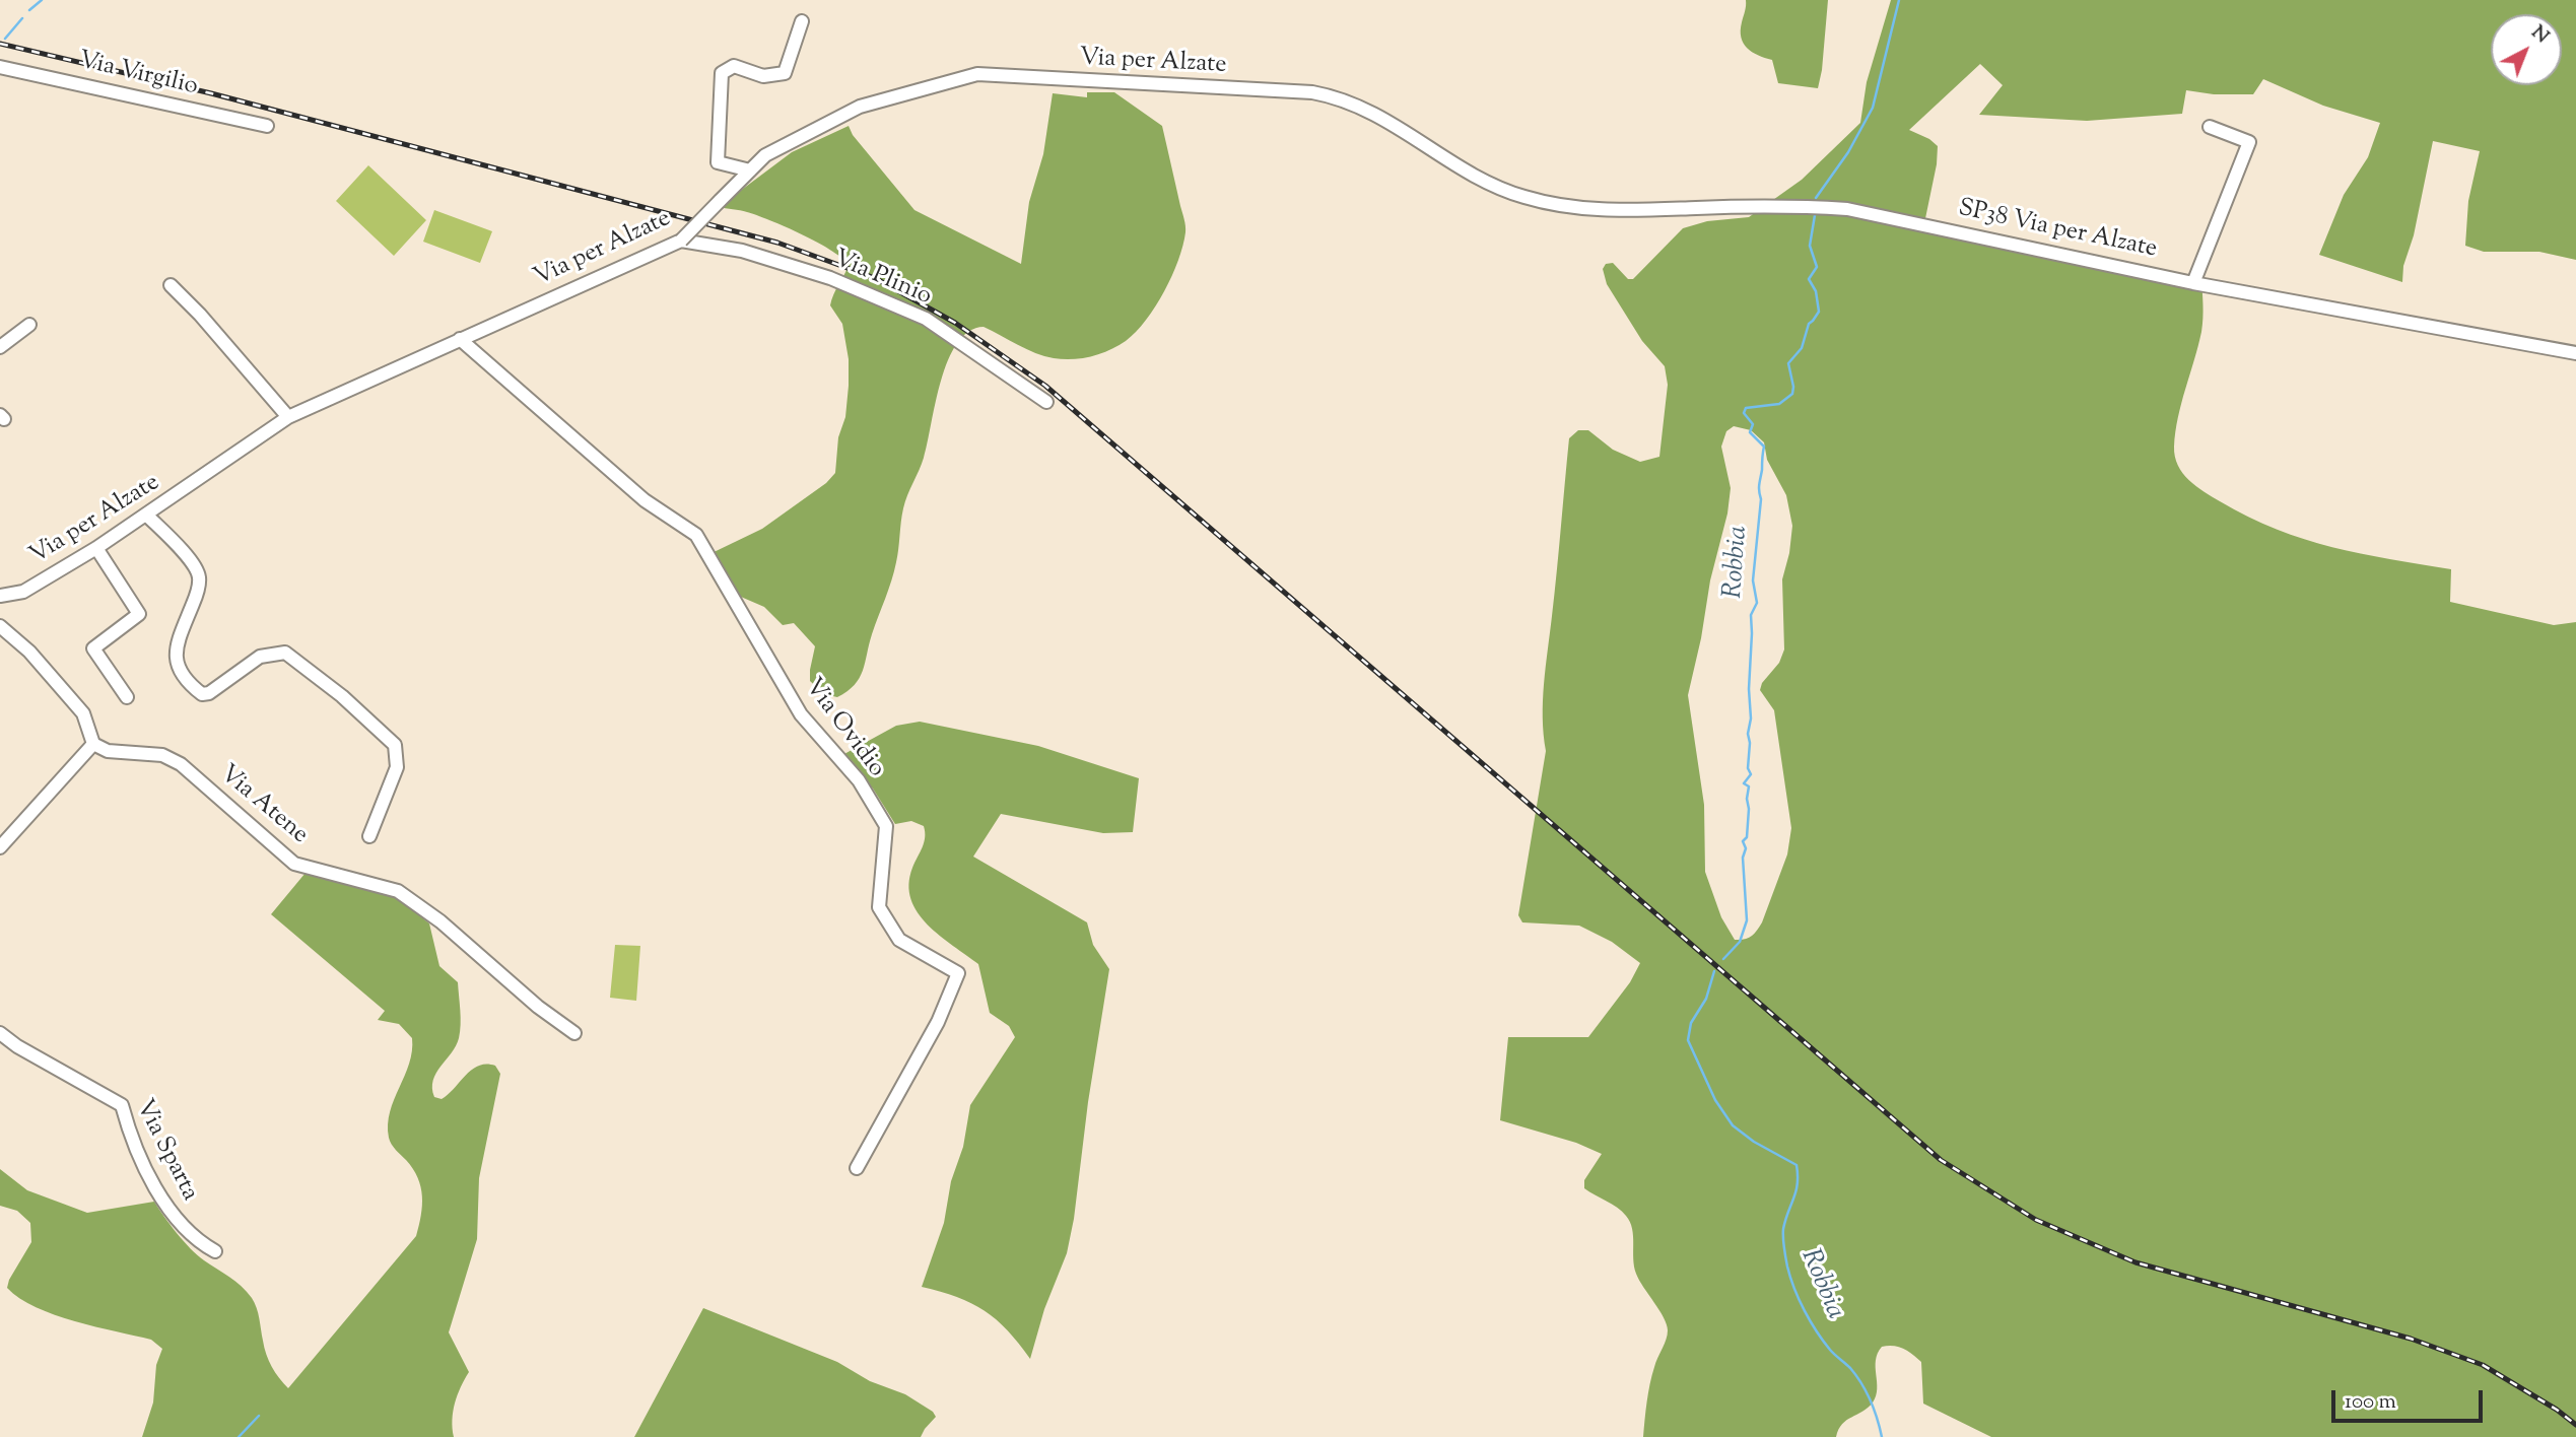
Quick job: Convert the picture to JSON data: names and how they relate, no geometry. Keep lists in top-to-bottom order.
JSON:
{
  "streets": {
    "street": [
      "Via per Alzate",
      "Via Virgilio",
      "SP38 Via per Alzate",
      "Via Plinio",
      "Via Ovidio",
      "Via Atene",
      "Via Sparta"
    ]
  },
  "crossings": [
    ["Via per Alzate", "SP38 Via per Alzate"],
    ["Via per Alzate", "Via Plinio"],
    ["Via per Alzate", "Via Ovidio"]
  ],
  "water": ["Robbia"],
  "scale_bar": "100 m",
  "north": "top right"
}
